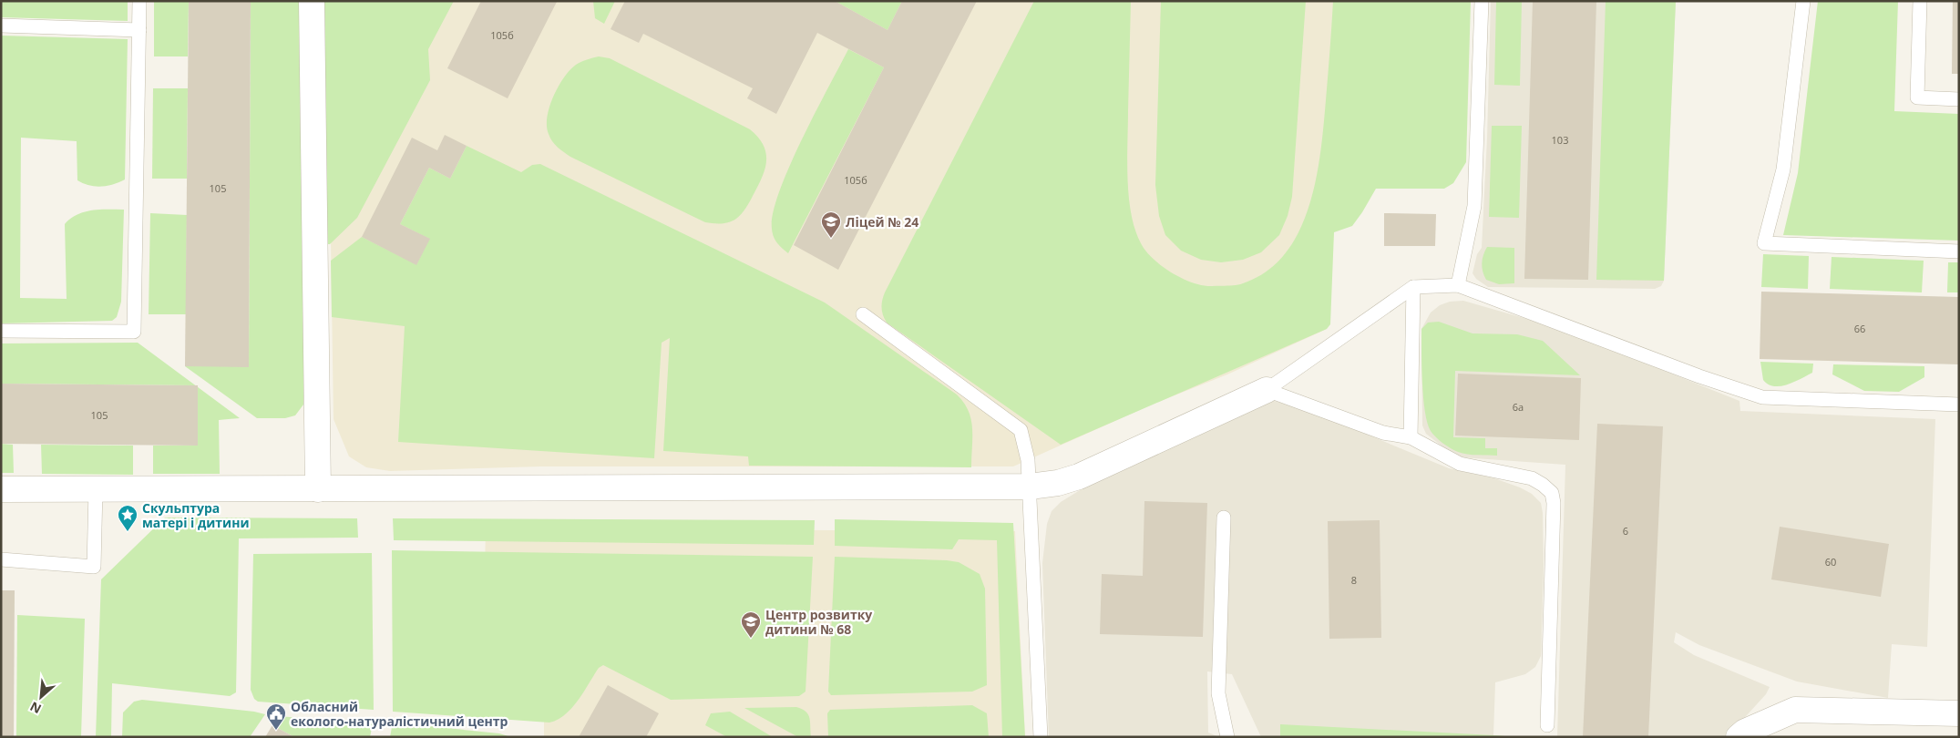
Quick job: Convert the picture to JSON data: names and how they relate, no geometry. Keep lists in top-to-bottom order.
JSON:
{
  "places": {
    "school or university": ["Ліцей № 24", "Центр розвитку дитини № 68"],
    "place": ["Скульптура матері і дитини"],
    "public building": ["Обласний еколого-натуралістичний центр"]
  },
  "house_numbers": [
    "105б",
    "103",
    "105б",
    "105",
    "66",
    "6а",
    "105",
    "6",
    "60",
    "8"
  ],
  "north": "bottom left"
}
